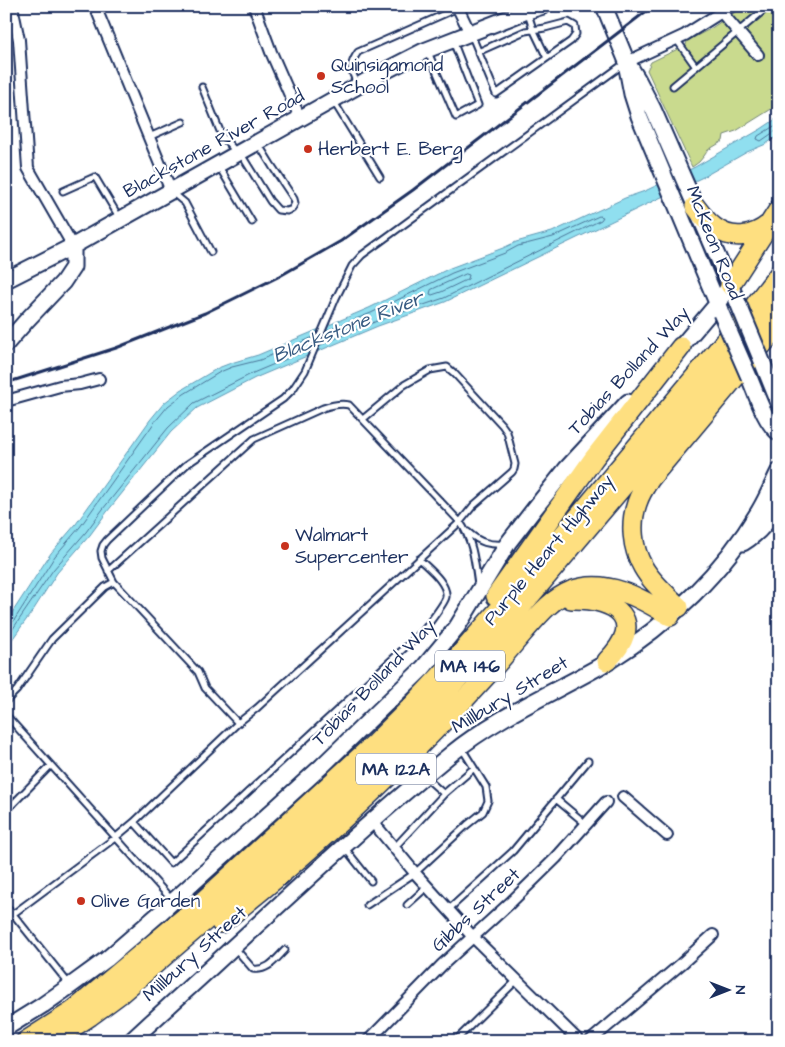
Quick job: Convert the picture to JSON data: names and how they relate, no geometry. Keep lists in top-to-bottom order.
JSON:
{
  "streets": {
    "highway": ["Purple Heart Highway", "MA 146", "MA 122A"],
    "main road": [
      "Blackstone River Road",
      "McKeon Road",
      "Tobias Bolland Way",
      "Millbury Street"
    ],
    "street": ["Gibbs Street"]
  },
  "crossings": [
    ["McKeon Road", "Tobias Bolland Way"],
    ["Tobias Bolland Way", "MA 122A"],
    ["Purple Heart Highway", "MA 122A"],
    ["Millbury Street", "MA 122A"]
  ],
  "water": ["Blackstone River"],
  "places": [
    "Quinsigamond School",
    "Herbert E. Berg",
    "Walmart Supercenter",
    "Olive Garden"
  ],
  "north": "right"
}
